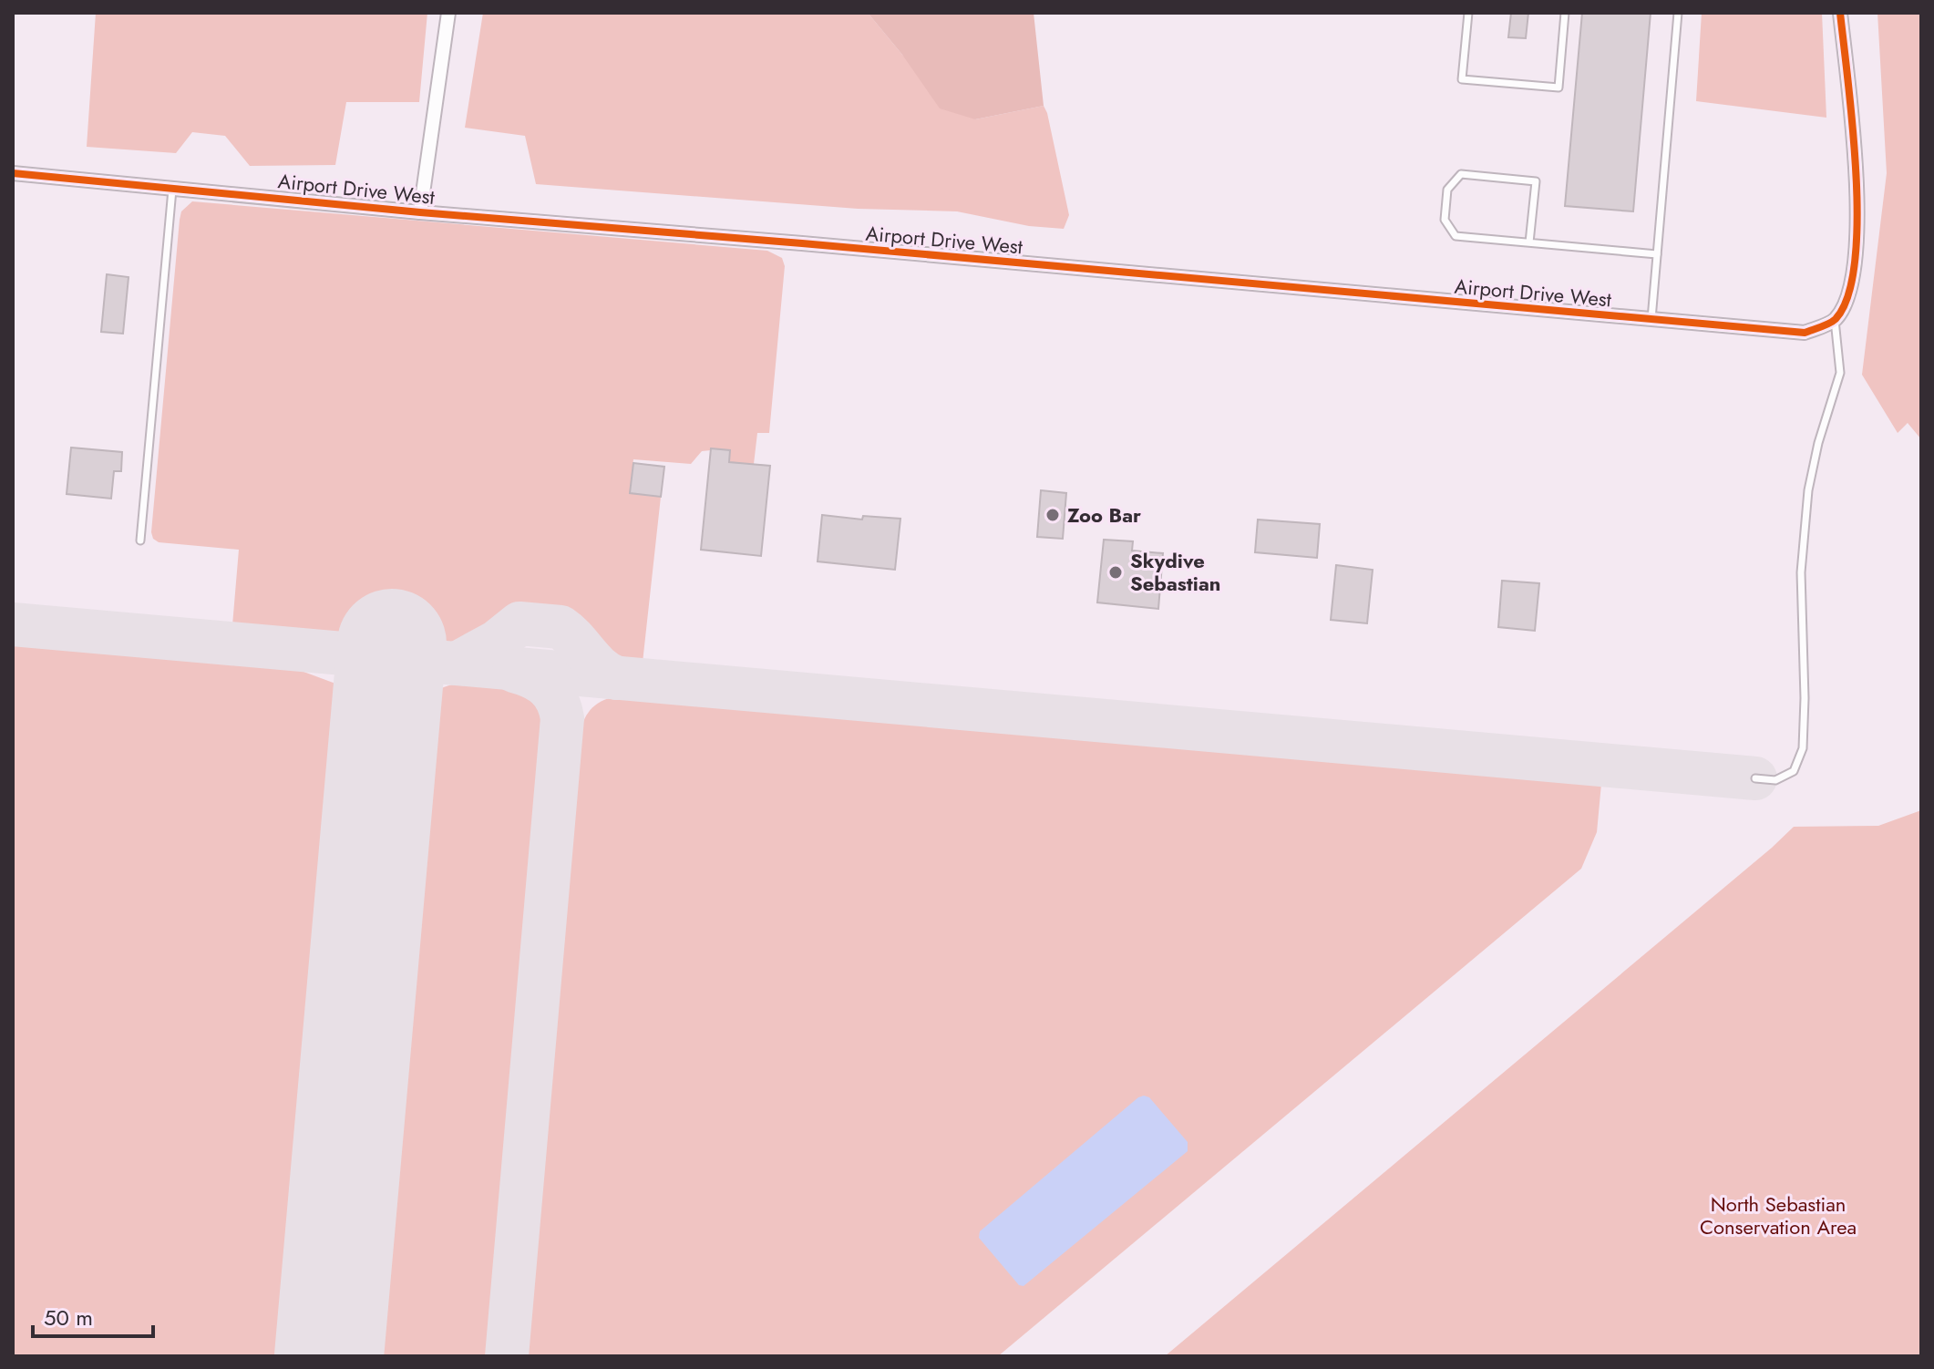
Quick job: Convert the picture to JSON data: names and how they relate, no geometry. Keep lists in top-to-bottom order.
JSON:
{
  "streets": {
    "street": ["Airport Drive West"]
  },
  "parks": ["North Sebastian Conservation Area"],
  "places": ["Zoo Bar", "Skydive Sebastian"],
  "scale_bar": "50 m"
}
